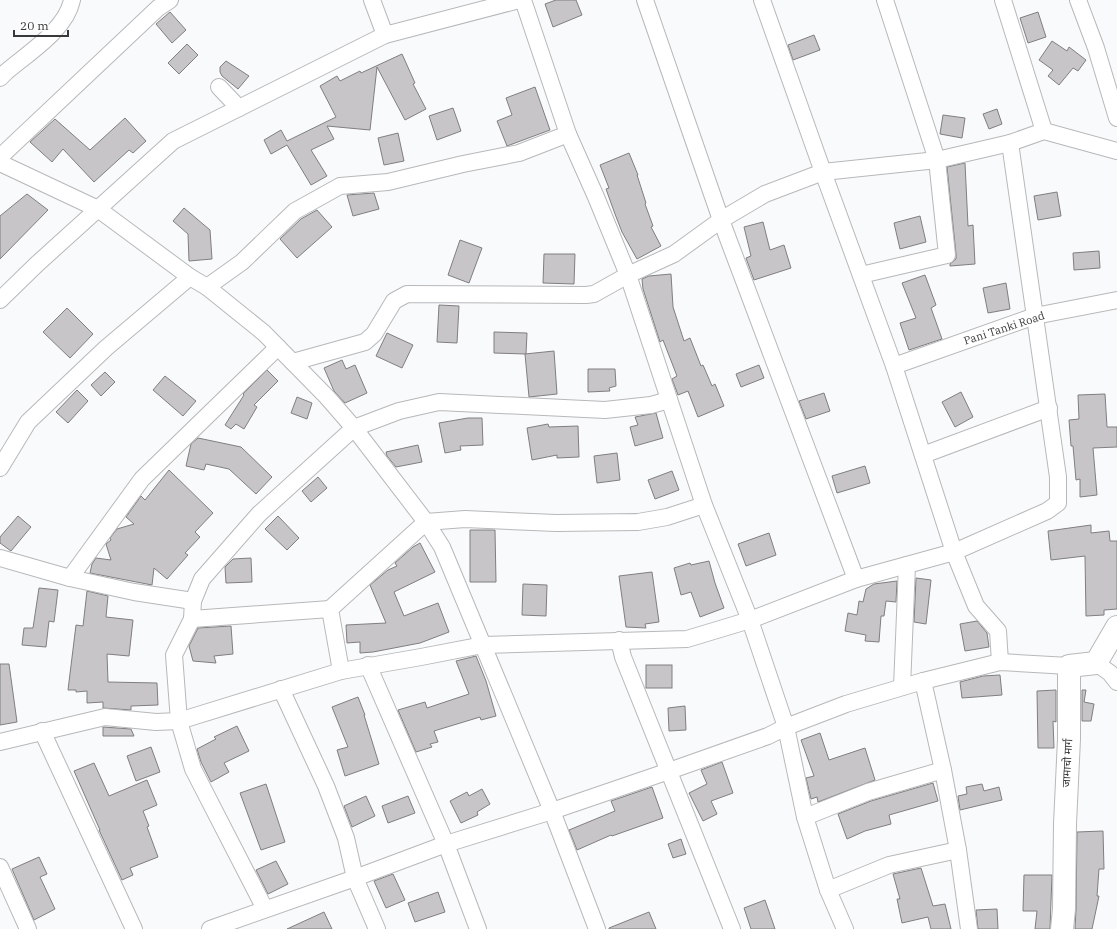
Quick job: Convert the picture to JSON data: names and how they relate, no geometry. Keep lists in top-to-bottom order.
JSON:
{
  "streets": {
    "street": ["Pani Tanki Road", "जामाचो मार्ग"]
  },
  "scale_bar": "20 m"
}
